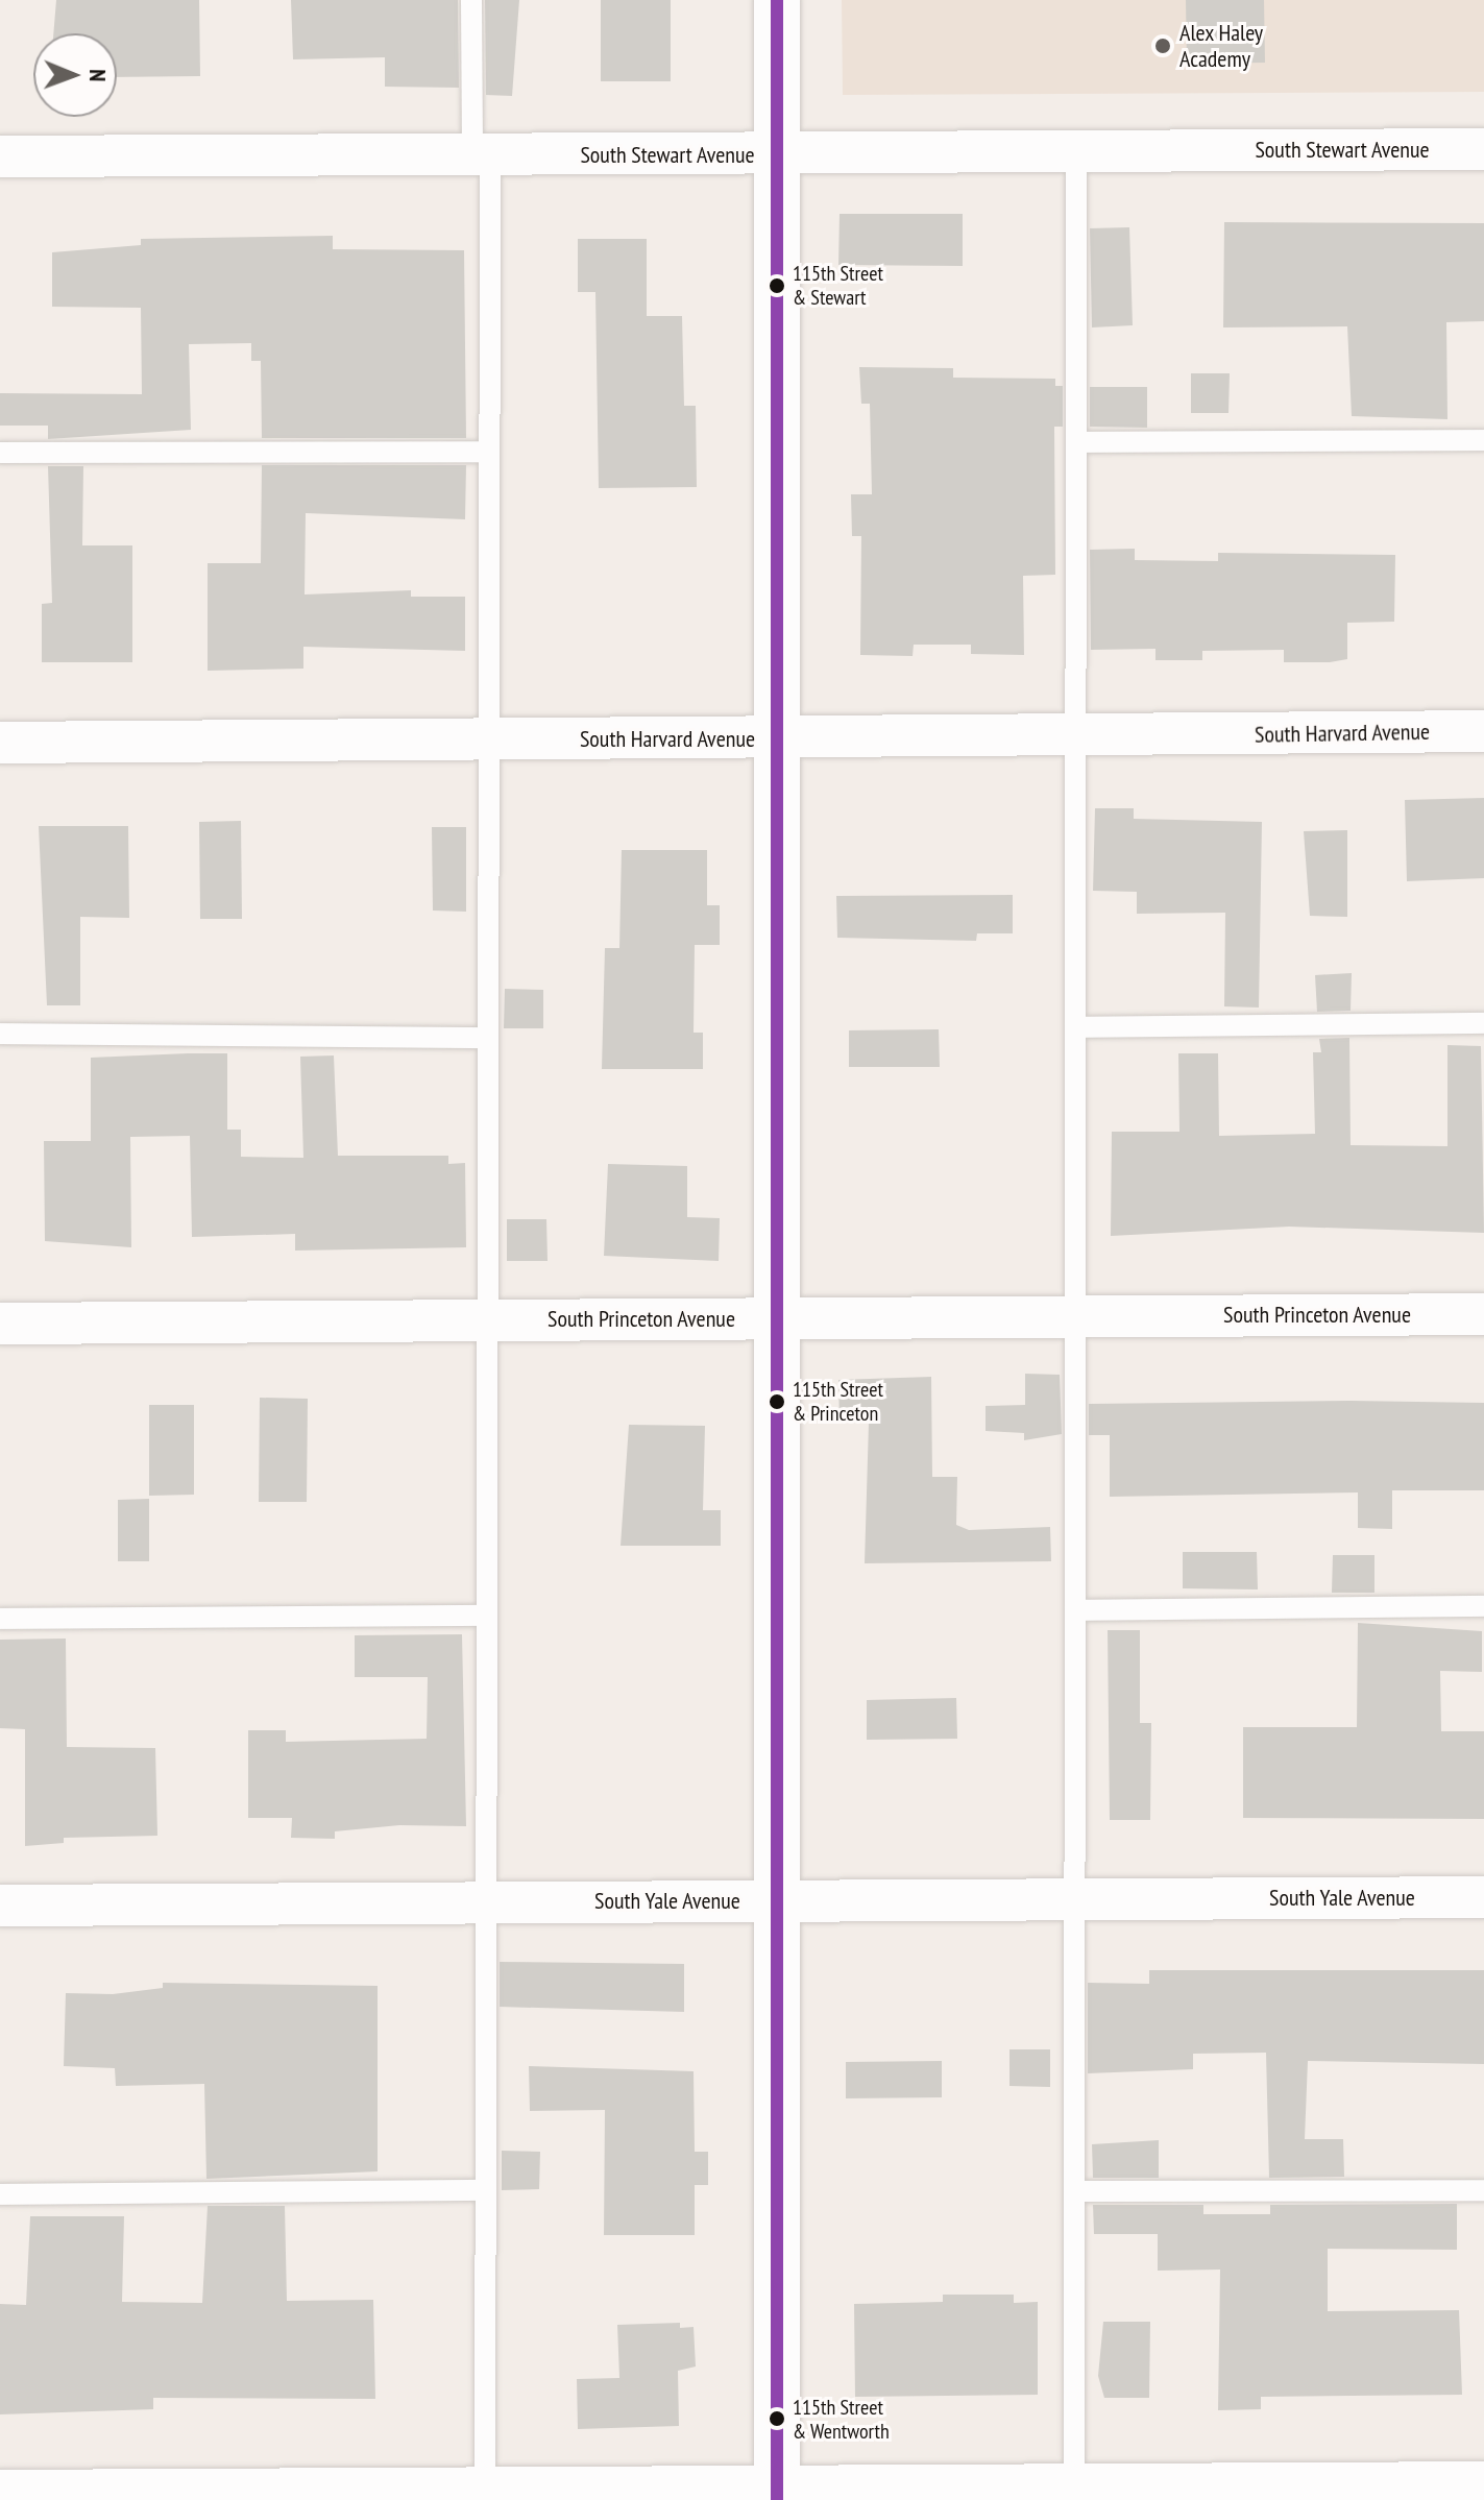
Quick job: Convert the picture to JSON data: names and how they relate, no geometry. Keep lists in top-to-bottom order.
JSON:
{
  "streets": {
    "street": [
      "South Stewart Avenue",
      "South Harvard Avenue",
      "South Princeton Avenue",
      "South Yale Avenue"
    ]
  },
  "places": [
    "Alex Haley Academy",
    "115th Street & Stewart",
    "115th Street & Princeton",
    "115th Street & Wentworth"
  ],
  "north": "right"
}
